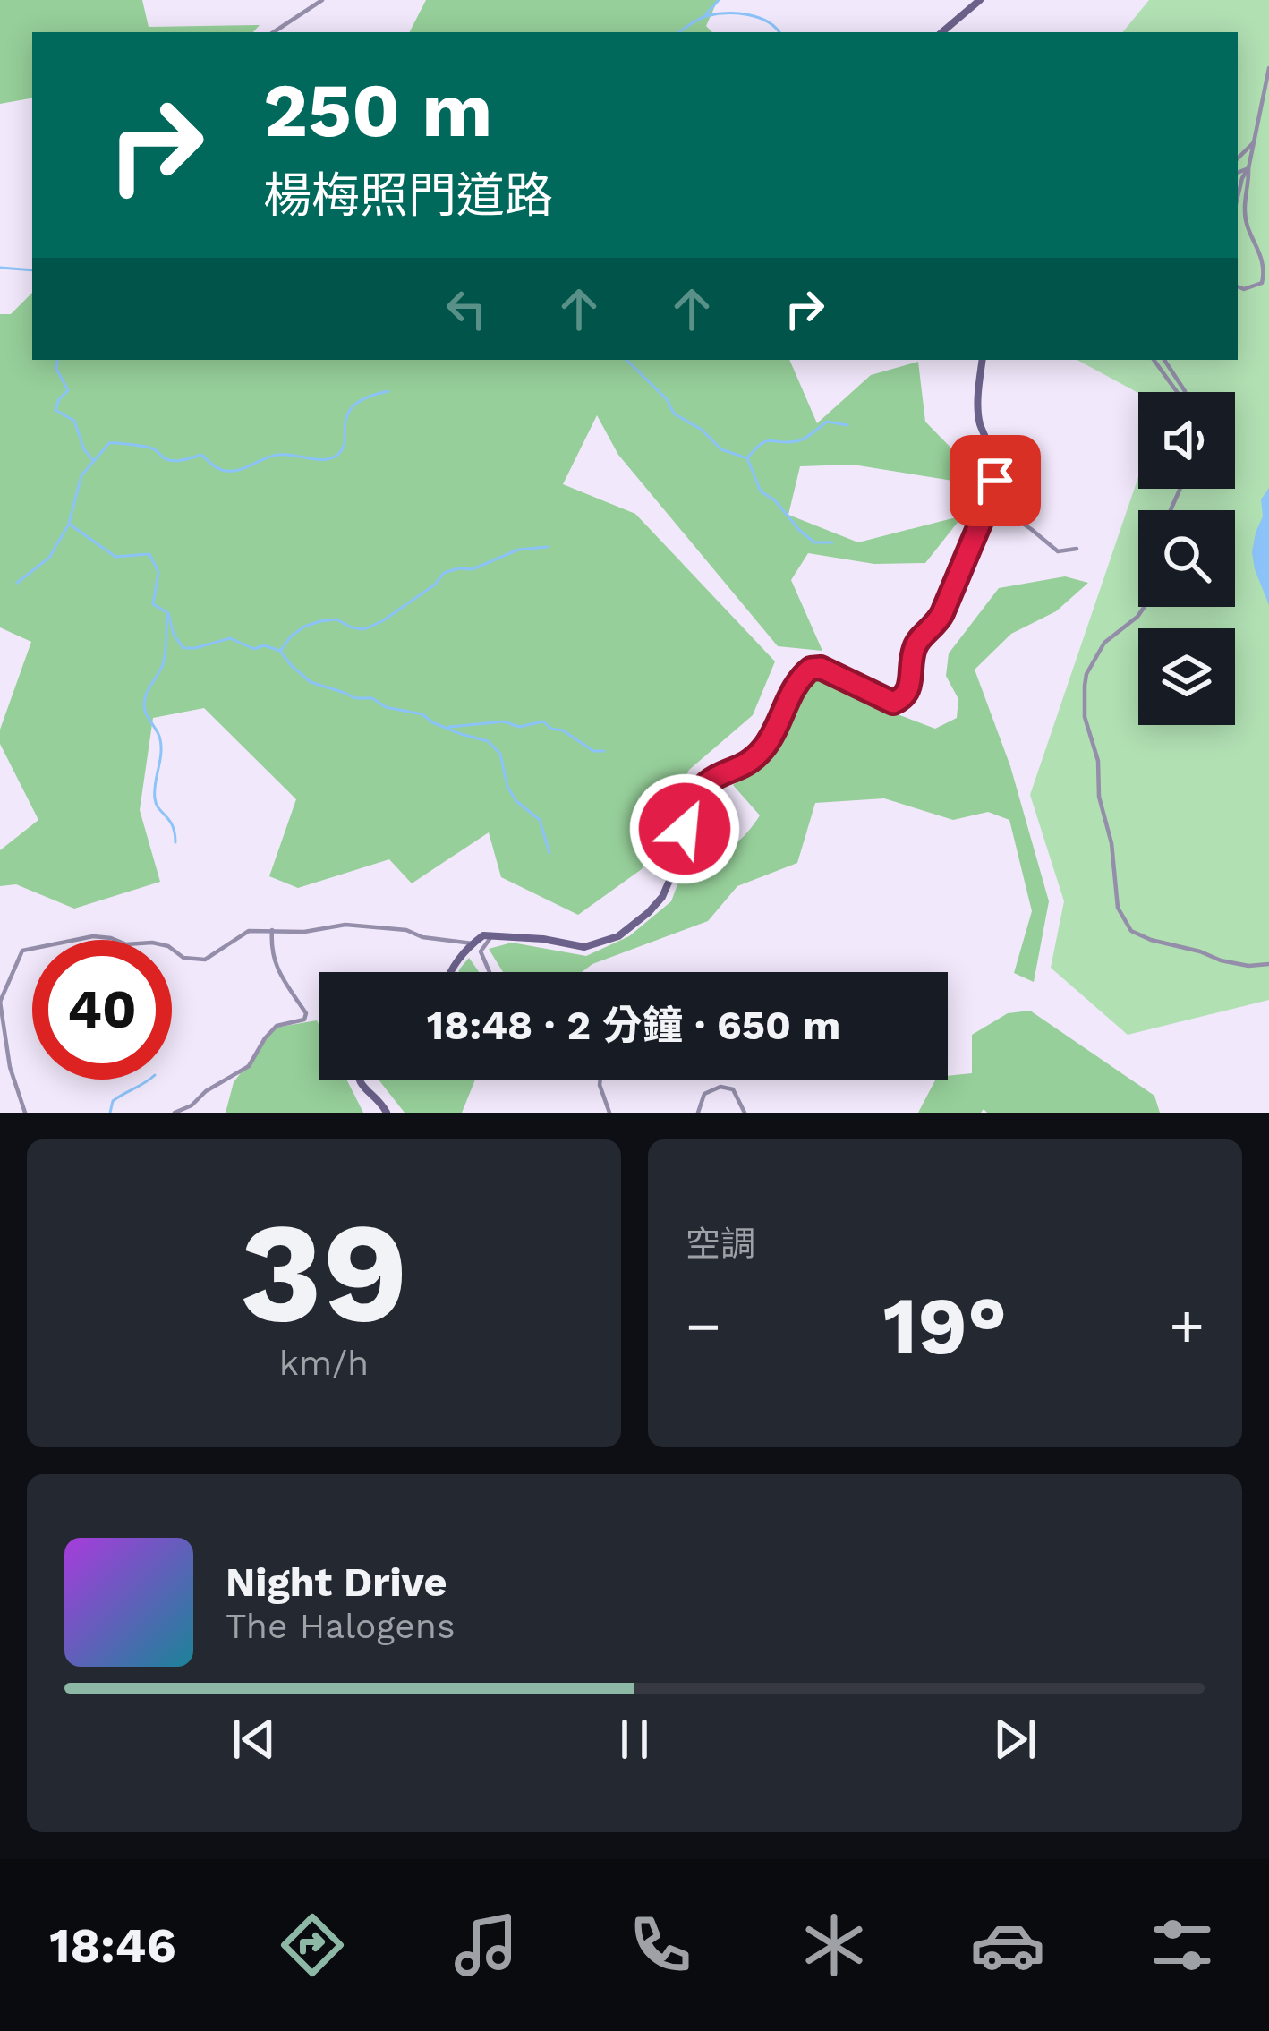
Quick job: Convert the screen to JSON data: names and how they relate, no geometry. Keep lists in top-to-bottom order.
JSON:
{
  "page": {
    "turn": ["250 m", "楊梅照門道路"],
    "limit": "40",
    "trip": "18:48 · 2 分鐘 · 650 m",
    "tile": [
      ["39", "km/h"],
      "空調"
    ],
    "heat": ["−", "19°", "+"],
    "song": ["Night Drive", "The Halogens"],
    "tabs": "18:46"
  }
}
